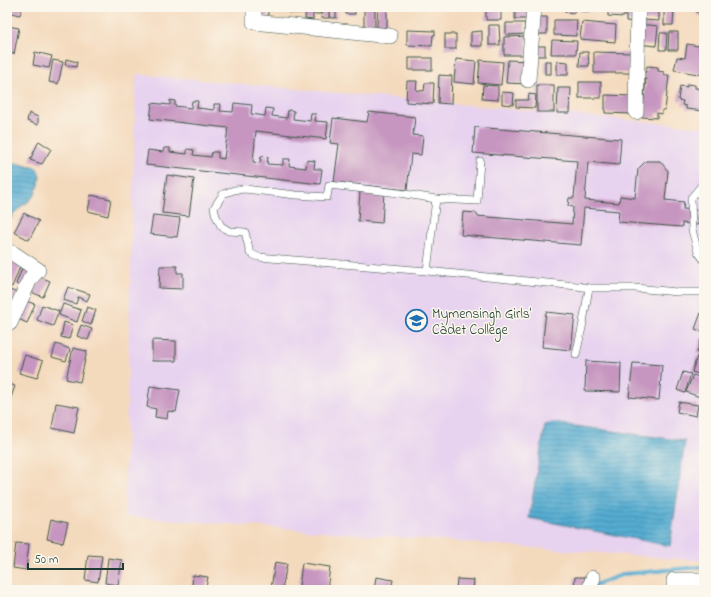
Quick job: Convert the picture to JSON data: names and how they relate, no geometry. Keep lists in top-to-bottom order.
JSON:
{
  "places": {
    "school or university": ["Mymensingh Girls' Cadet College"]
  },
  "scale_bar": "50 m"
}
